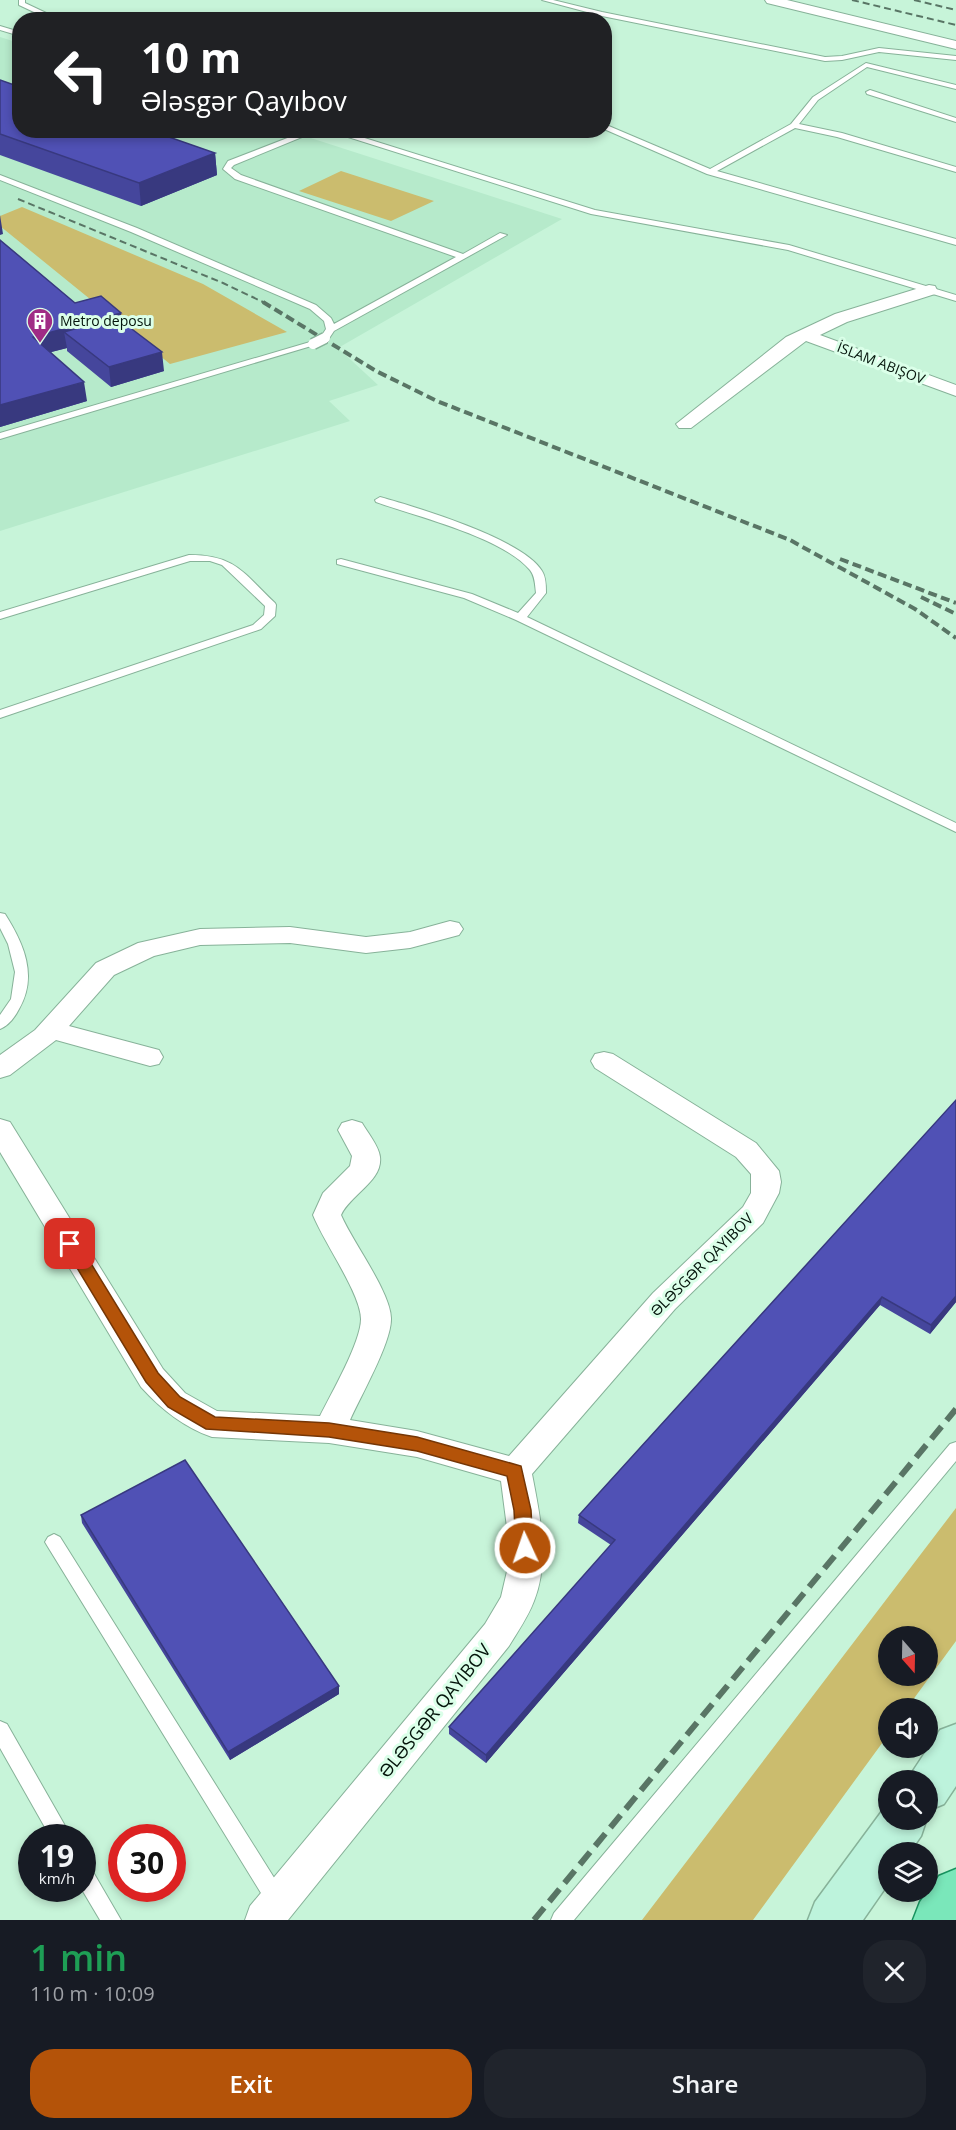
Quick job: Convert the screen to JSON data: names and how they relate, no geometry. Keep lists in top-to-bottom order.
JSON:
{
  "places": {
    "building": ["Metro deposu"]
  },
  "north": "bottom",
  "page": {
    "turn": ["10 m", "Ələsgər Qayıbov"],
    "speed": "19 km/h",
    "limit": "30",
    "heading": ["1 min", "110 m · 10:09"],
    "buttons": ["Exit", "Share"]
  }
}
